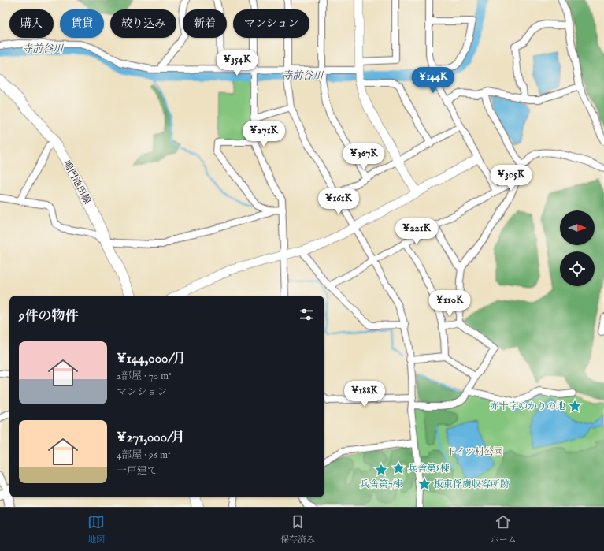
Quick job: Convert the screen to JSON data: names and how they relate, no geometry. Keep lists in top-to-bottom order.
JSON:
{
  "streets": {
    "main road": ["鳴門池田線"]
  },
  "water": ["寺前谷川"],
  "parks": ["ドイツ村公園"],
  "places": {
    "place": [
      "赤十字ゆかりの地",
      "兵舎第8棟",
      "兵舎第7棟",
      "板東俘虜収容所跡"
    ]
  },
  "north": "right",
  "page": {
    "chip": [
      "購入",
      "賃貸",
      "絞り込み",
      "新着",
      "マンション"
    ],
    "price": [
      "¥354K",
      "¥144K",
      "¥271K",
      "¥367K",
      "¥305K",
      "¥161K",
      "¥221K",
      "¥110K",
      "¥188K"
    ],
    "heading": "9件の物件",
    "list": [
      {
        "name": "¥144,000/月",
        "note": "2部屋 · 70 m² · マンション"
      },
      {
        "name": "¥271,000/月",
        "note": "4部屋 · 96 m² · 一戸建て"
      }
    ],
    "tabs": ["地図", "保存済み", "ホーム"]
  }
}
